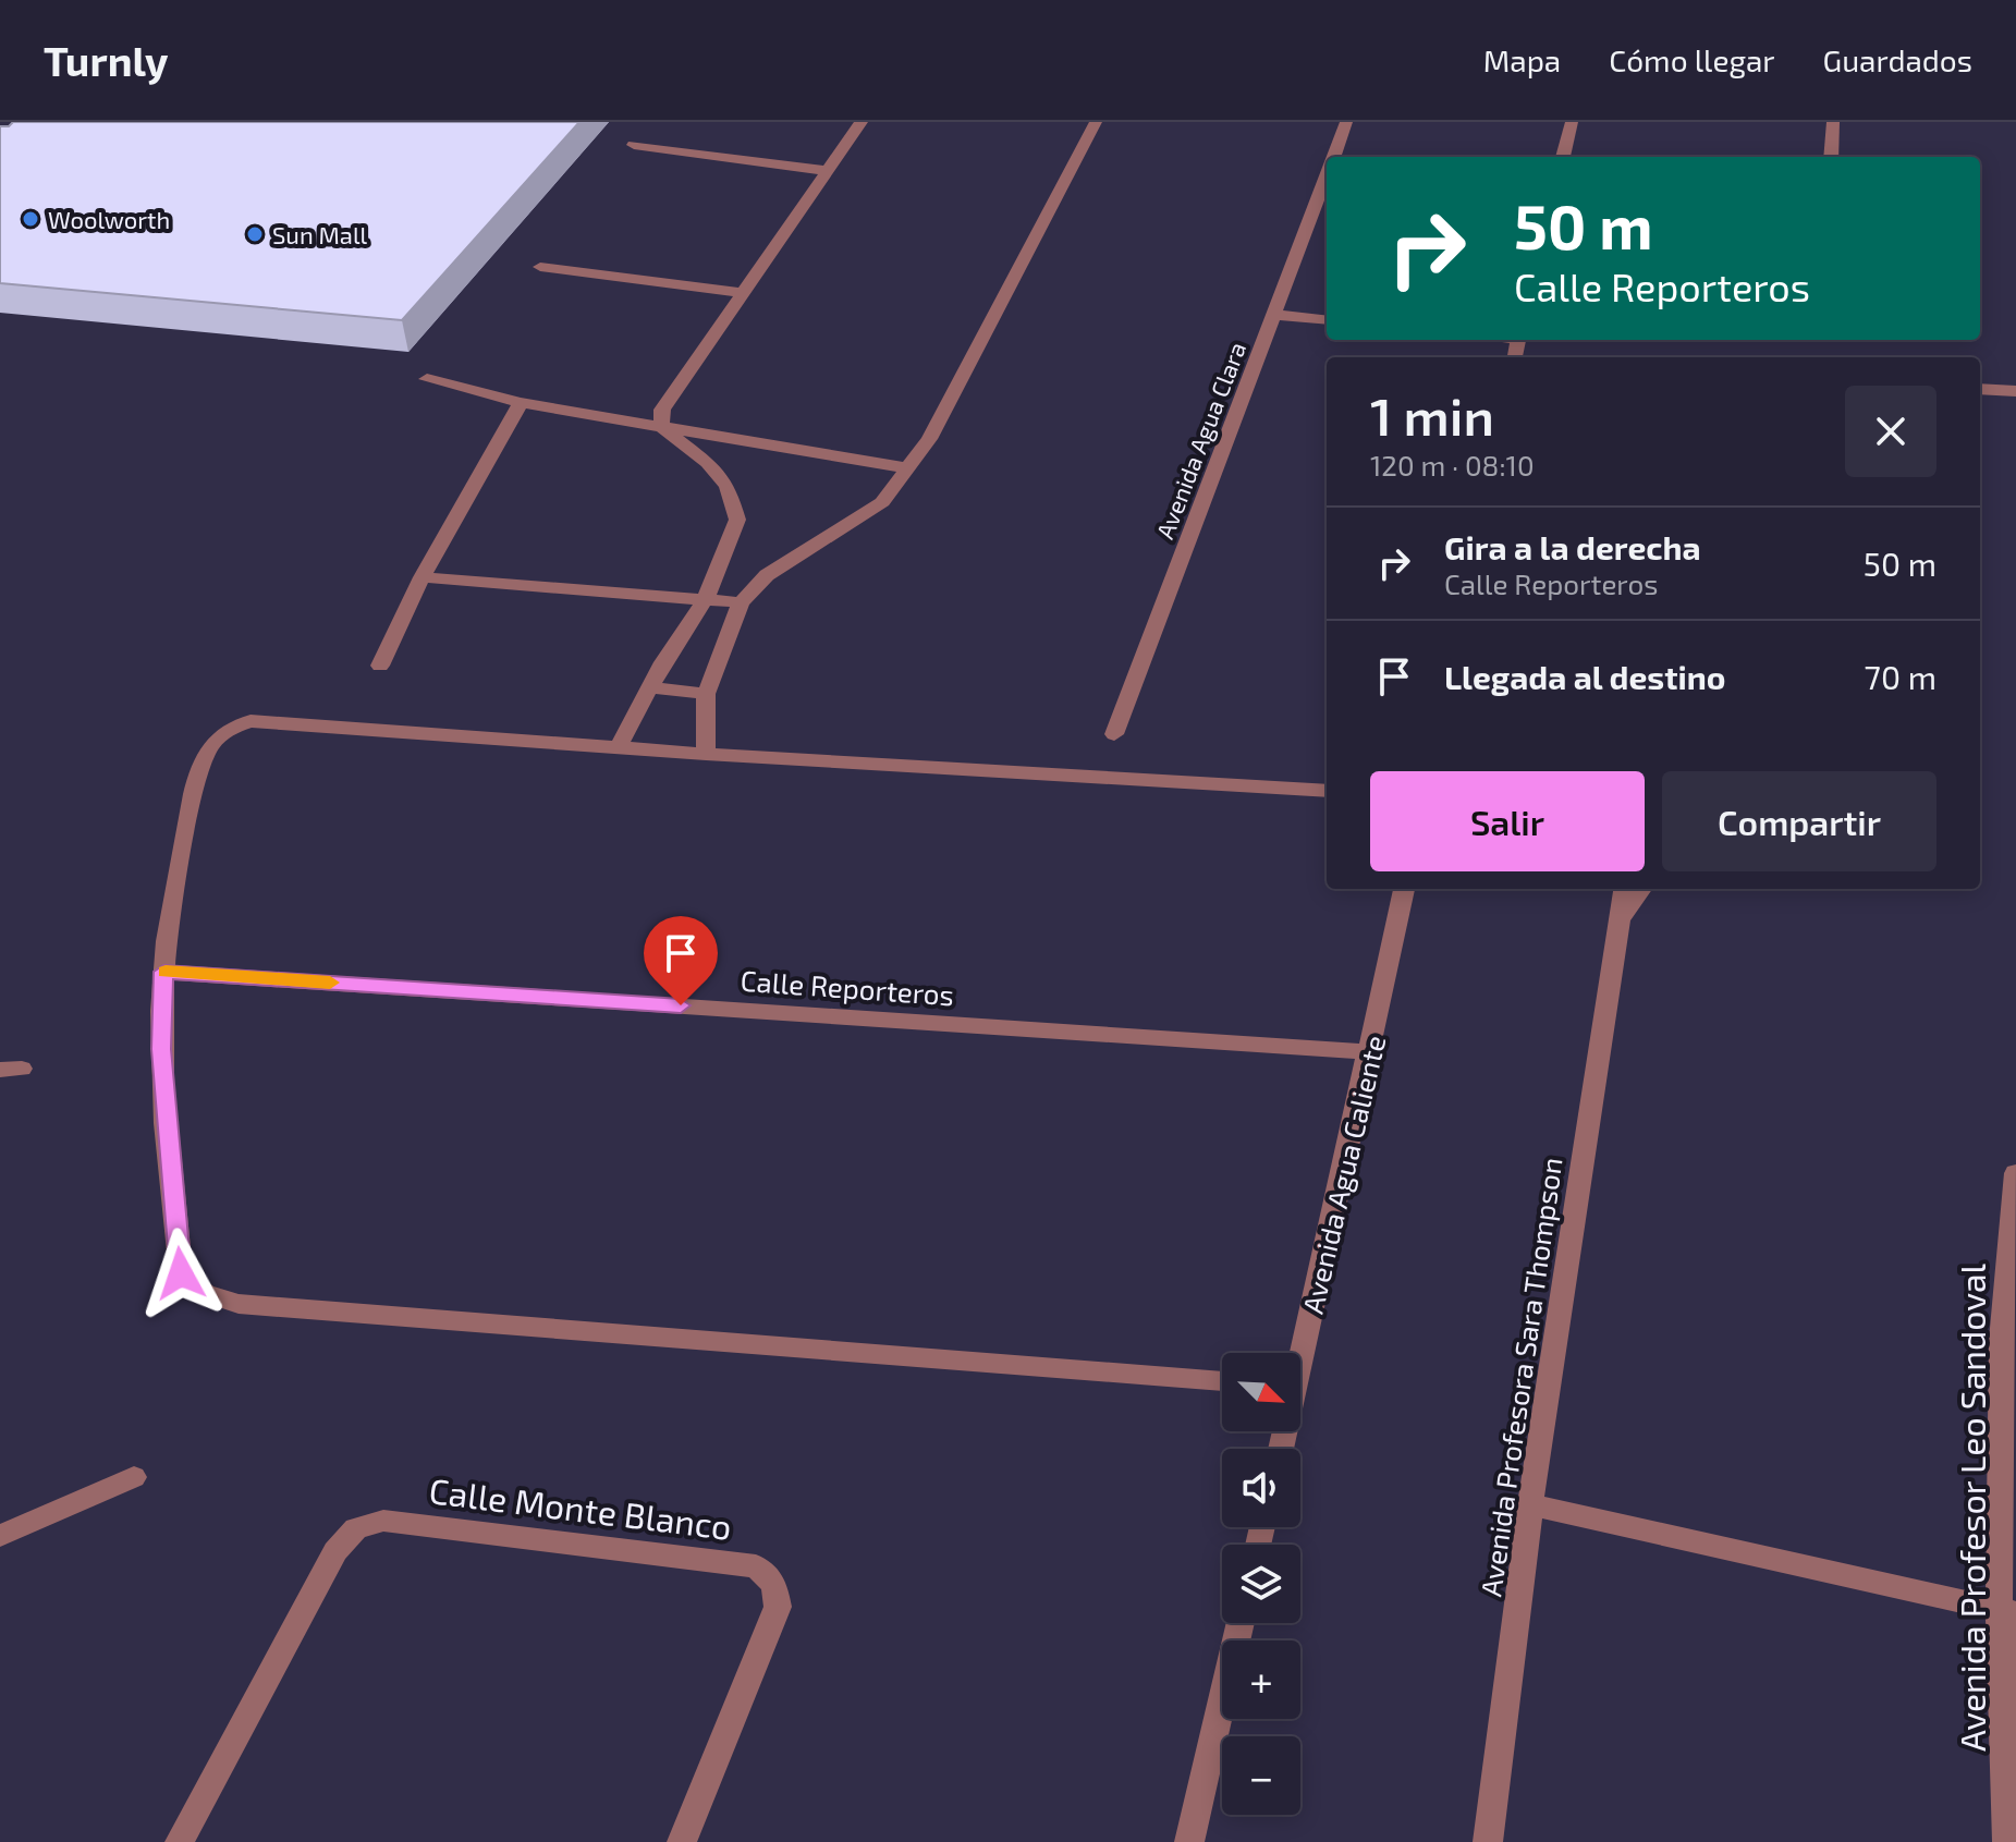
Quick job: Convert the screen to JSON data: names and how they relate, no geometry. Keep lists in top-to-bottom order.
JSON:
{
  "streets": {
    "street": [
      "Avenida Agua Clara",
      "Calle Reporteros",
      "Avenida Agua Caliente",
      "Avenida Profesora Sara Thompson",
      "Calle Monte Blanco",
      "Avenida Profesor Leo Sandoval"
    ]
  },
  "crossings": [
    ["Calle Reporteros", "Avenida Agua Caliente"]
  ],
  "places": ["Woolworth", "Sun Mall"],
  "north": "bottom right",
  "page": {
    "header": "Turnly",
    "nav": ["Mapa", "Cómo llegar", "Guardados"],
    "turn": ["50 m", "Calle Reporteros"],
    "heading": ["1 min", "120 m · 08:10"],
    "list": [
      {
        "name": "Gira a la derecha",
        "note": "Calle Reporteros",
        "value": "50 m"
      },
      {
        "name": "Llegada al destino",
        "value": "70 m"
      }
    ],
    "buttons": ["Salir", "Compartir"],
    "map_buttons": ["+", "−"]
  }
}
